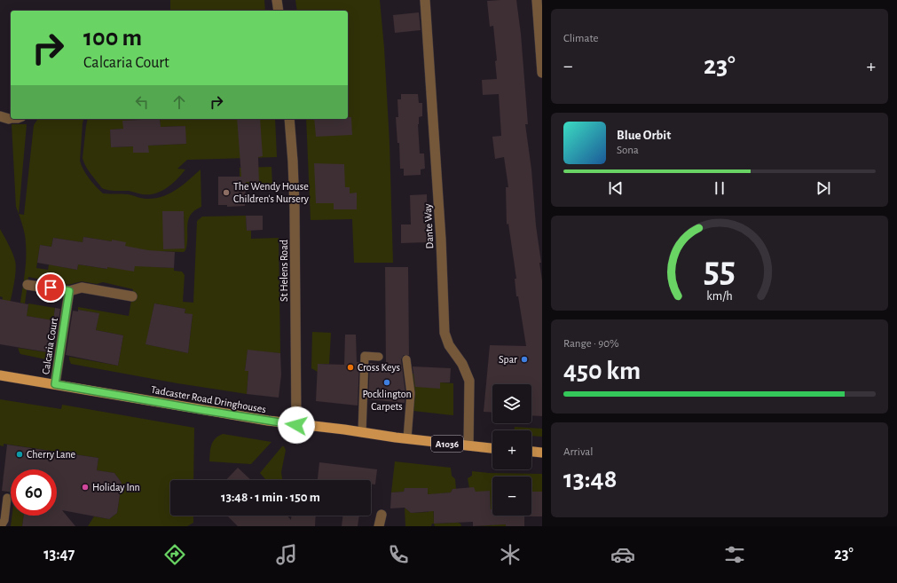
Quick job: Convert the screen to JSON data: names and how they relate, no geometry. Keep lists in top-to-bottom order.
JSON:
{
  "streets": {
    "main road": ["Tadcaster Road Dringhouses", "A1036"],
    "street": ["Dante Way", "St Helens Road", "Calcaria Court"]
  },
  "crossings": [
    ["Dante Way", "Tadcaster Road Dringhouses"],
    ["St Helens Road", "Tadcaster Road Dringhouses"],
    ["Calcaria Court", "Tadcaster Road Dringhouses"]
  ],
  "places": [
    "The Wendy House Children's Nursery",
    "Spar",
    "Cross Keys",
    "Pocklington Carpets",
    "Cherry Lane",
    "Holiday Inn"
  ],
  "page": {
    "tile": [
      "Climate",
      ["Range · 90%", "450 km"],
      ["Arrival", "13:48"]
    ],
    "turn": ["100 m", "Calcaria Court"],
    "heat": ["−", "23°", "+"],
    "song": ["Blue Orbit", "Sona"],
    "map_buttons": ["+", "−"],
    "limit": "60",
    "trip": "13:48 · 1 min · 150 m",
    "tabs": ["13:47", "23°"],
    "gauge": ["55", "km/h"]
  }
}
